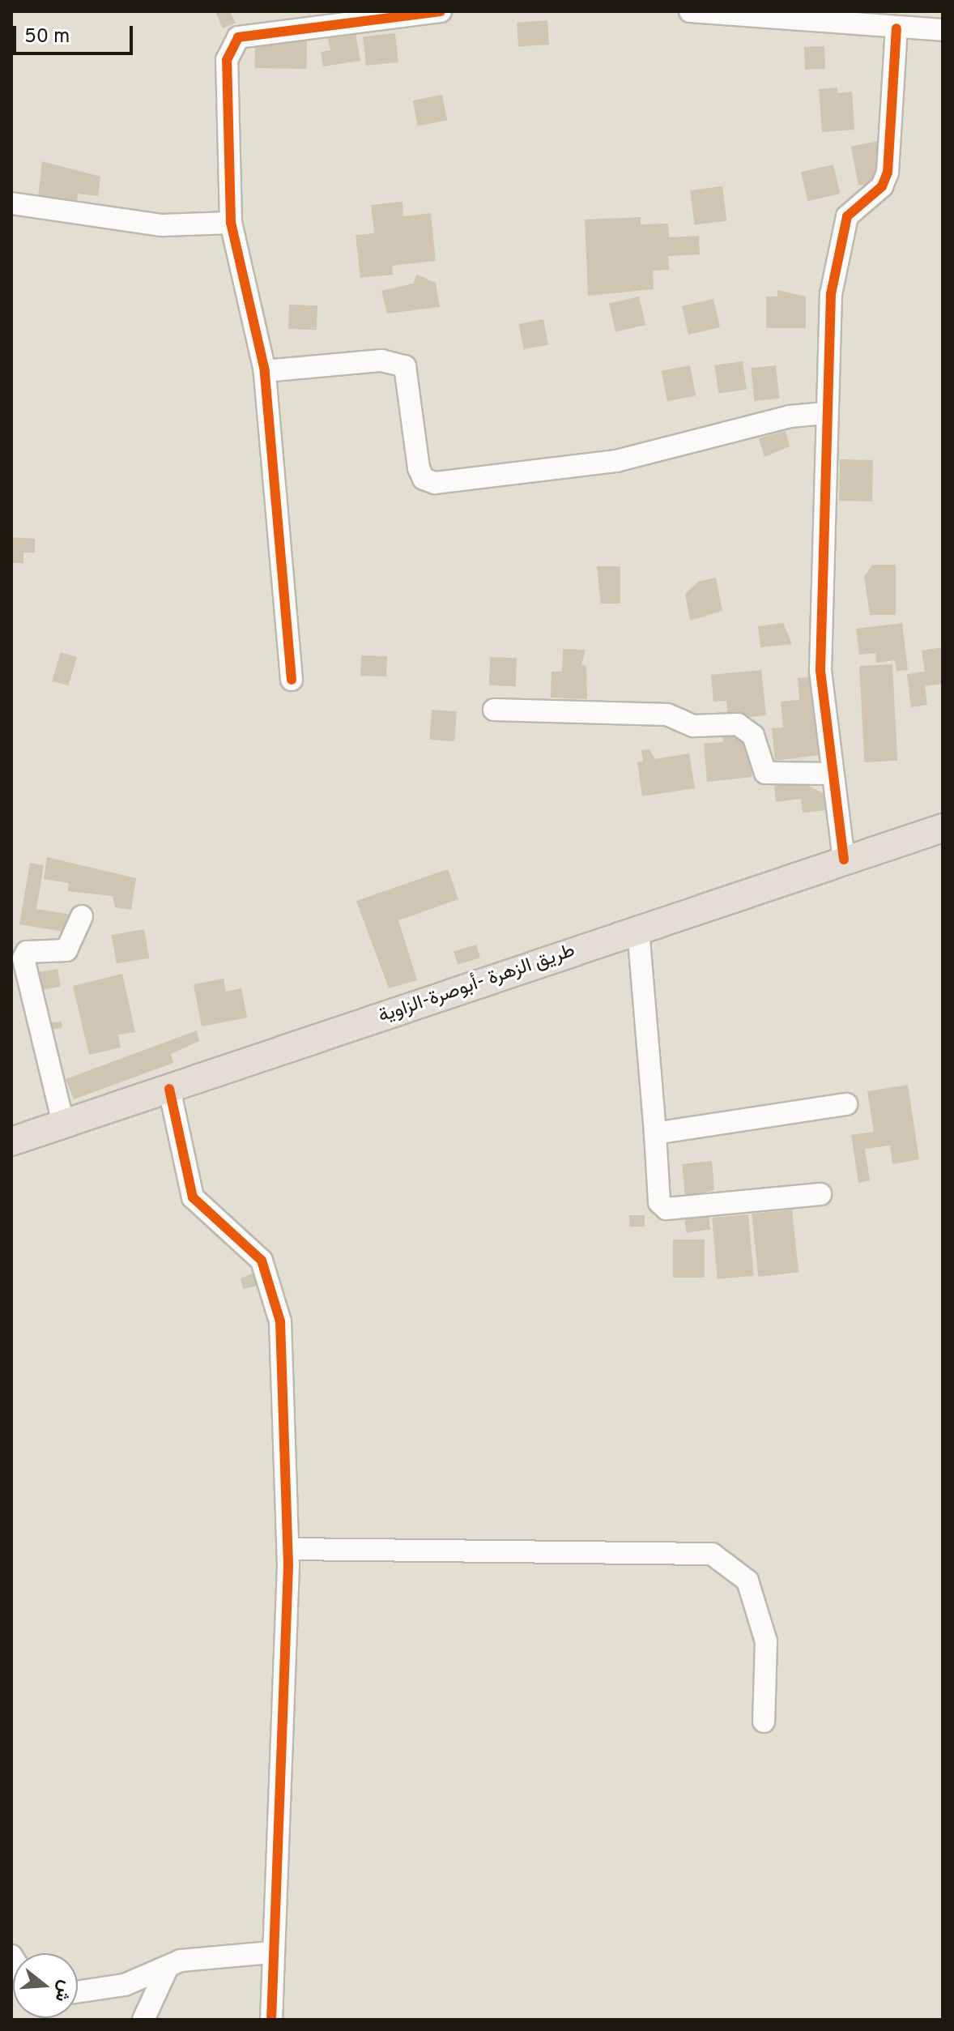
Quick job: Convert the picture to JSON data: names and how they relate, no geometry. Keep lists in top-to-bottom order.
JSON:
{
  "streets": {
    "main road": ["طريق الزهرة -أبوصرة-الزاوية"]
  },
  "scale_bar": "50 m",
  "north": "right"
}
